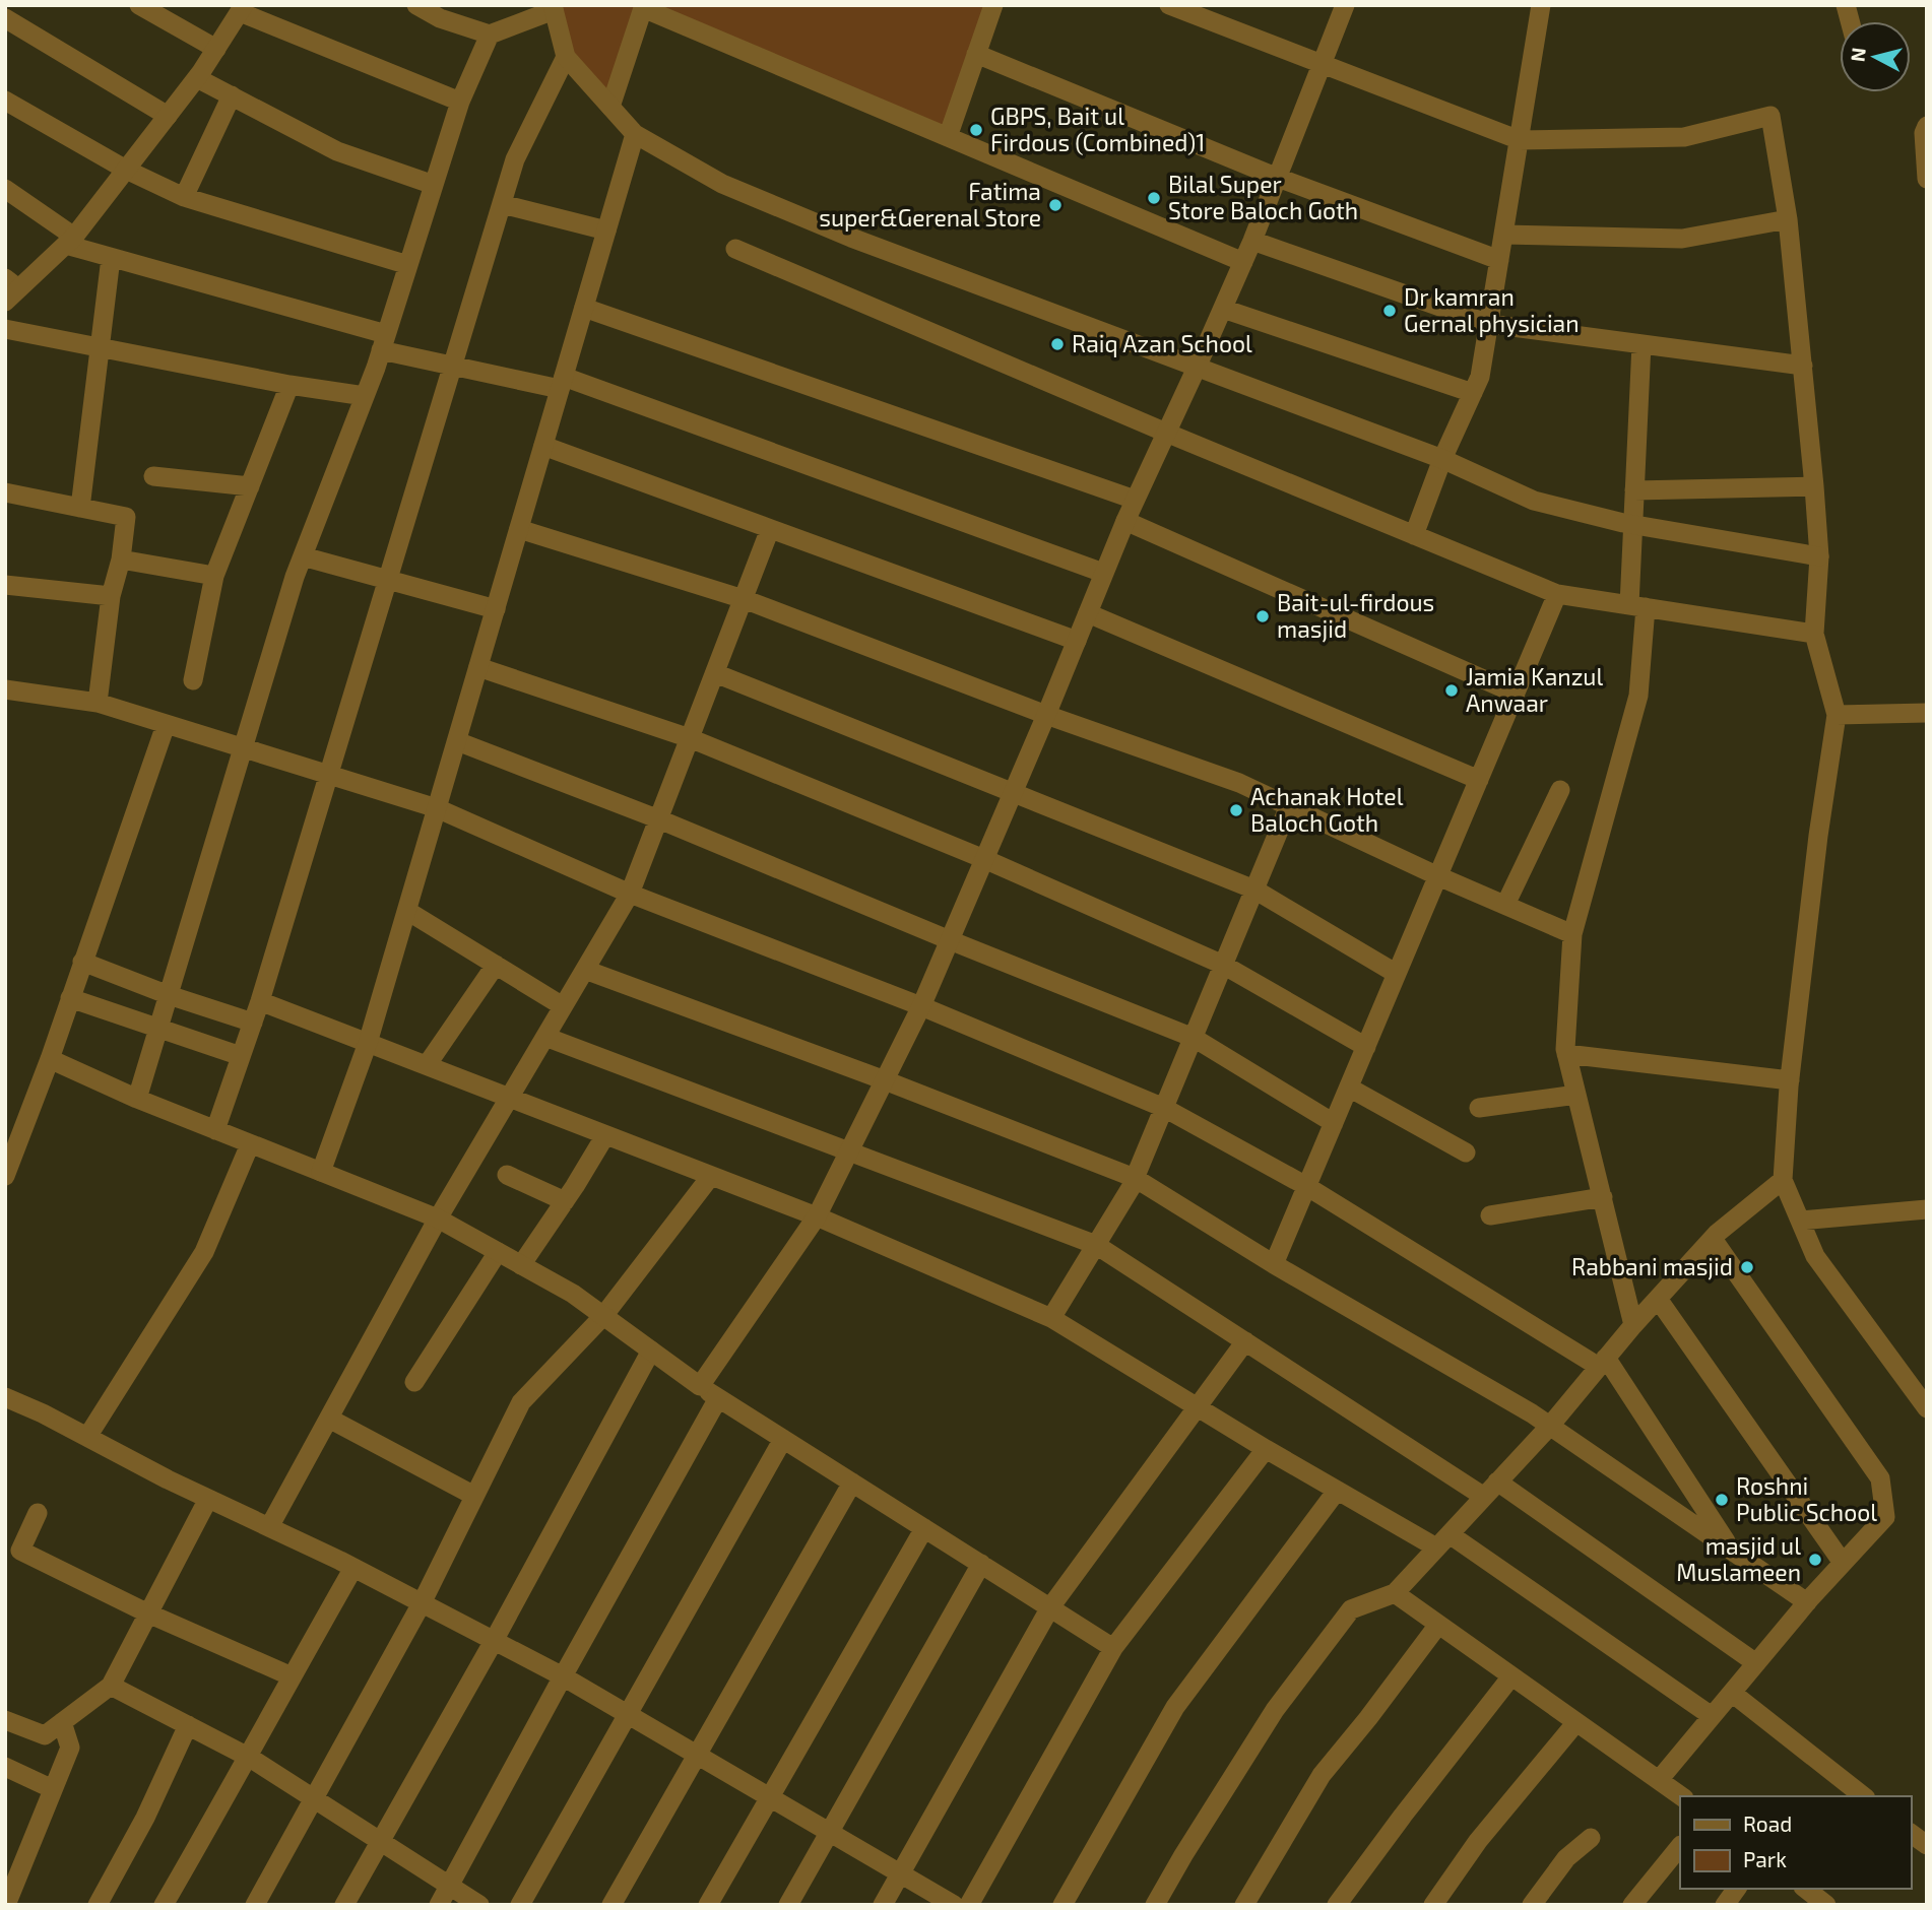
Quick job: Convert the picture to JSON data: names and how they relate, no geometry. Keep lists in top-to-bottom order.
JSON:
{
  "places": [
    "GBPS, Bait ul Firdous (Combined)1",
    "Bilal Super Store Baloch Goth",
    "Fatima super&Gerenal Store",
    "Dr kamran Gernal physician",
    "Raiq Azan School",
    "Bait-ul-firdous masjid",
    "Jamia Kanzul Anwaar",
    "Achanak Hotel Baloch Goth",
    "Rabbani masjid",
    "Roshni Public School",
    "masjid ul Muslameen"
  ],
  "legend": ["Road", "Park"],
  "north": "left"
}
